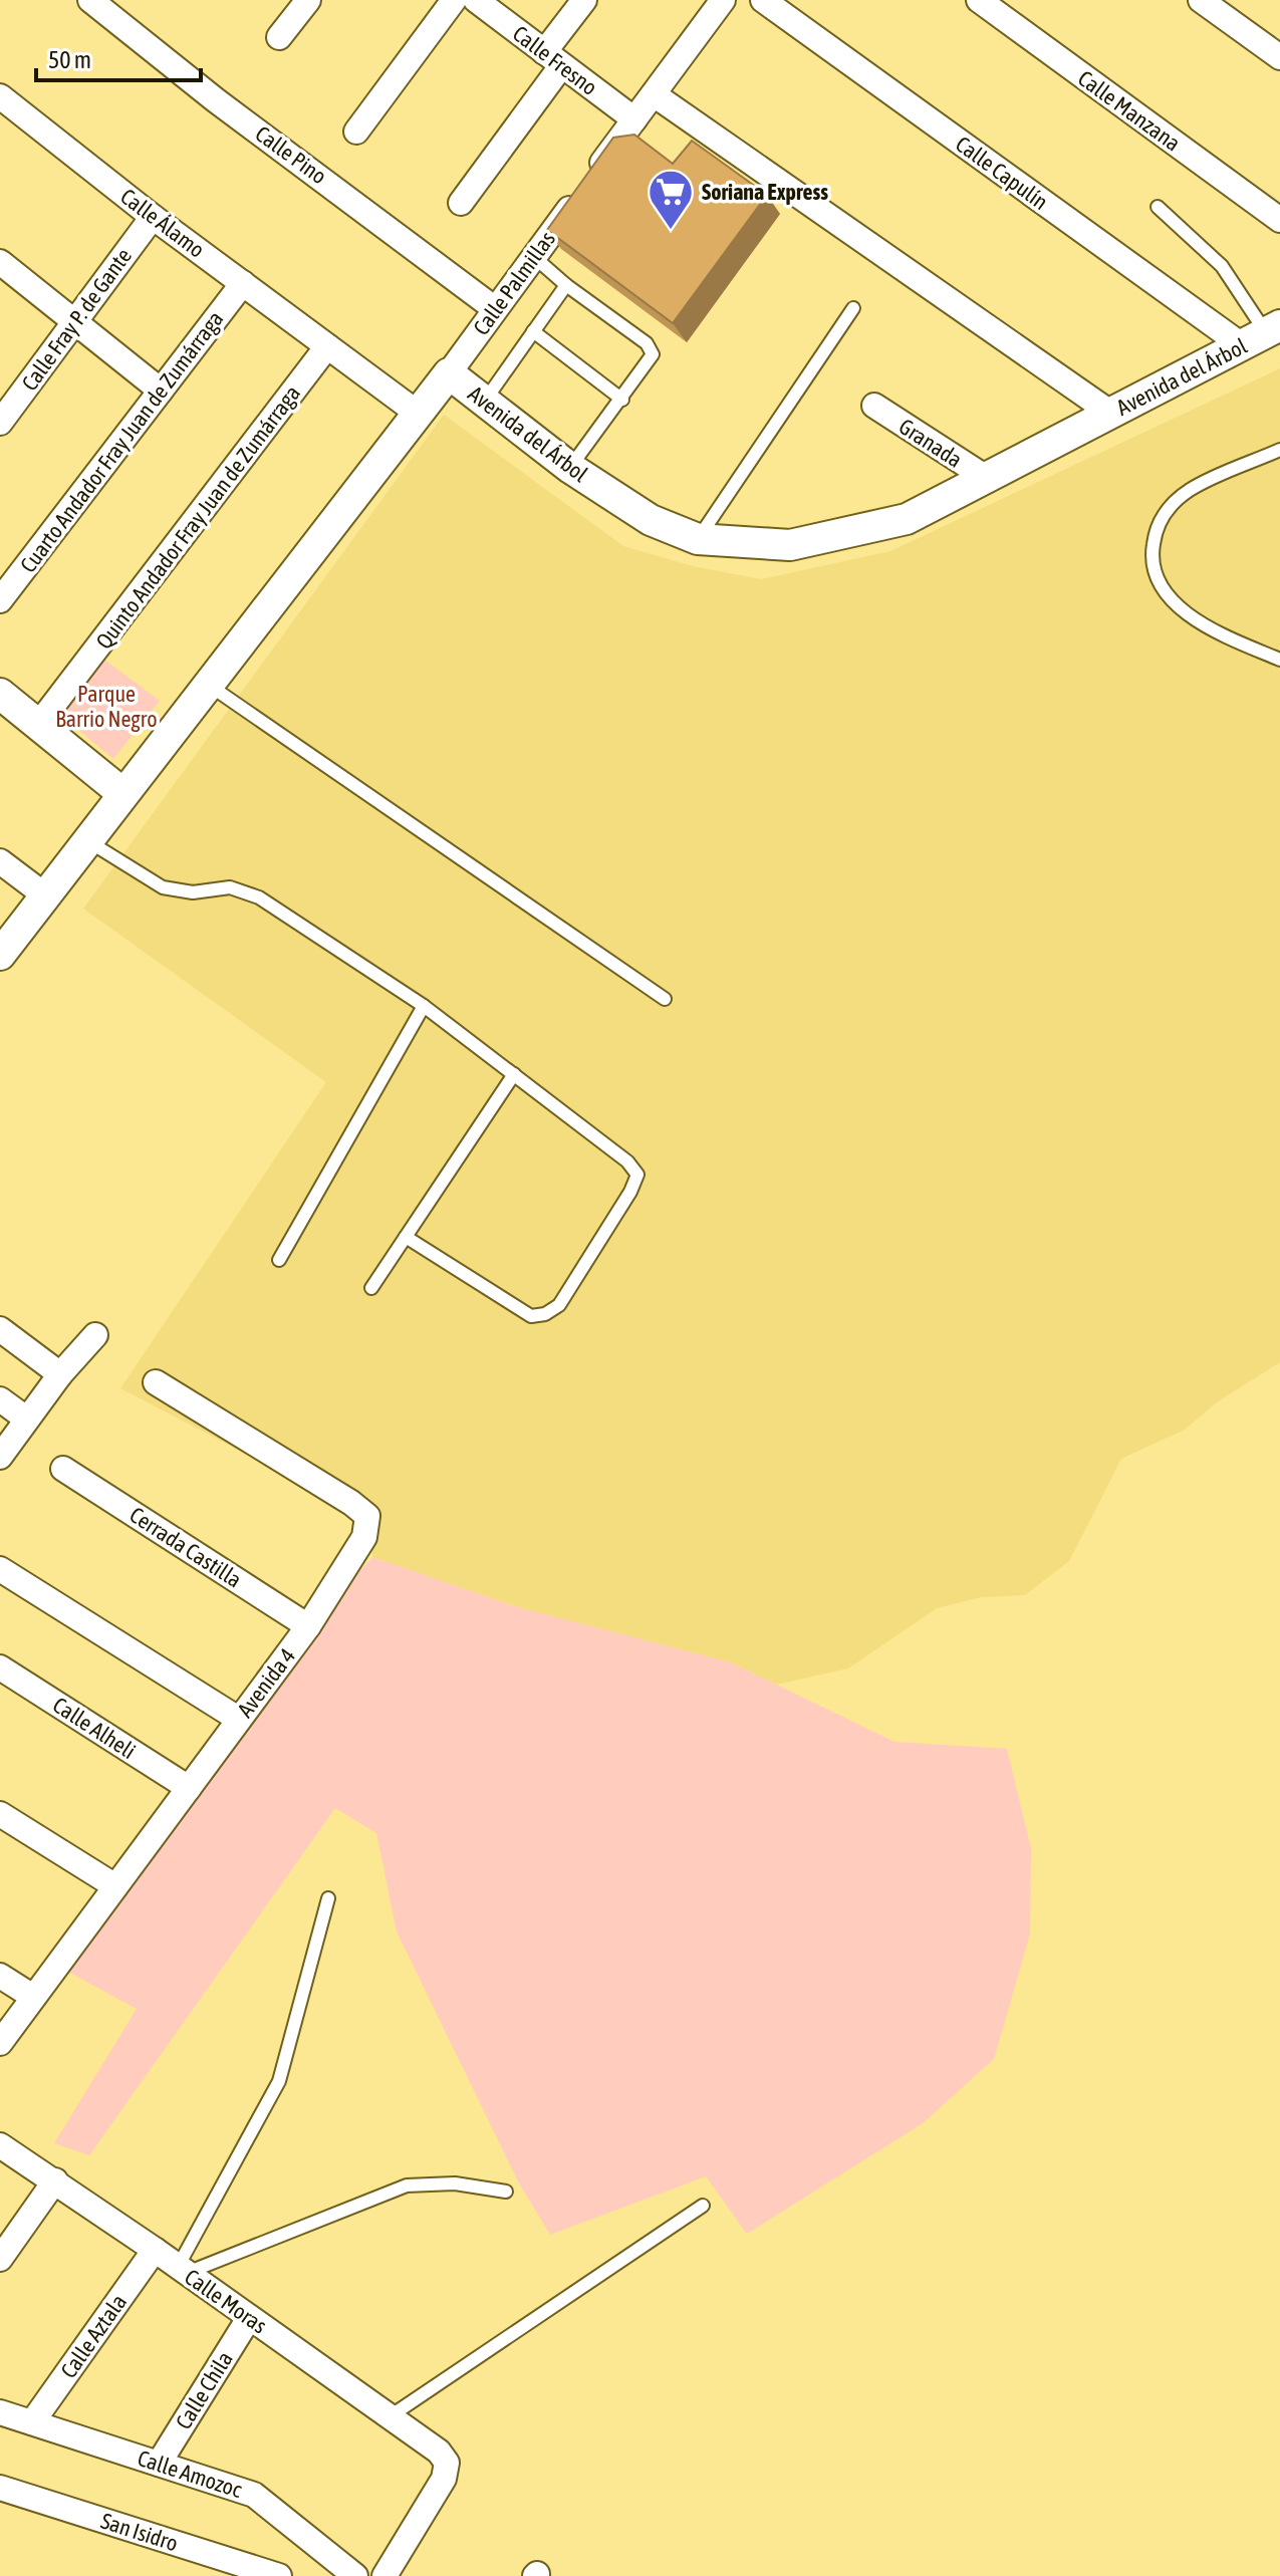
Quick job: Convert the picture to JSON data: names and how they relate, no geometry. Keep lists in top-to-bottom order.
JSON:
{
  "streets": {
    "street": [
      "Calle Fresno",
      "Calle Manzana",
      "Calle Pino",
      "Calle Capulín",
      "Calle Álamo",
      "Calle Palmillas",
      "Calle Fray P. de Gante",
      "Avenida del Árbol",
      "Cuarto Andador Fray Juan de Zumárraga",
      "Granada",
      "Quinto Andador Fray Juan de Zumárraga",
      "Cerrada Castilla",
      "Avenida 4",
      "Calle Alheli",
      "Calle Moras",
      "Calle Aztala",
      "Calle Chila",
      "Calle Amozoc",
      "San Isidro"
    ]
  },
  "crossings": [
    ["Calle Fresno", "Calle Palmillas"],
    ["Calle Pino", "Calle Palmillas"],
    ["Calle Capulín", "Avenida del Árbol"],
    ["Calle Álamo", "Calle Fray P. de Gante"],
    ["Calle Álamo", "Avenida del Árbol"],
    ["Calle Álamo", "Cuarto Andador Fray Juan de Zumárraga"],
    ["Calle Álamo", "Quinto Andador Fray Juan de Zumárraga"],
    ["Calle Palmillas", "Avenida del Árbol"],
    ["Avenida del Árbol", "Granada"],
    ["Cerrada Castilla", "Avenida 4"],
    ["Avenida 4", "Calle Alheli"],
    ["Calle Moras", "Calle Aztala"],
    ["Calle Moras", "Calle Chila"],
    ["Calle Aztala", "Calle Amozoc"],
    ["Calle Chila", "Calle Amozoc"]
  ],
  "parks": ["Parque Barrio Negro"],
  "places": {
    "supermarket": ["Soriana Express"]
  },
  "scale_bar": "50 m"
}
